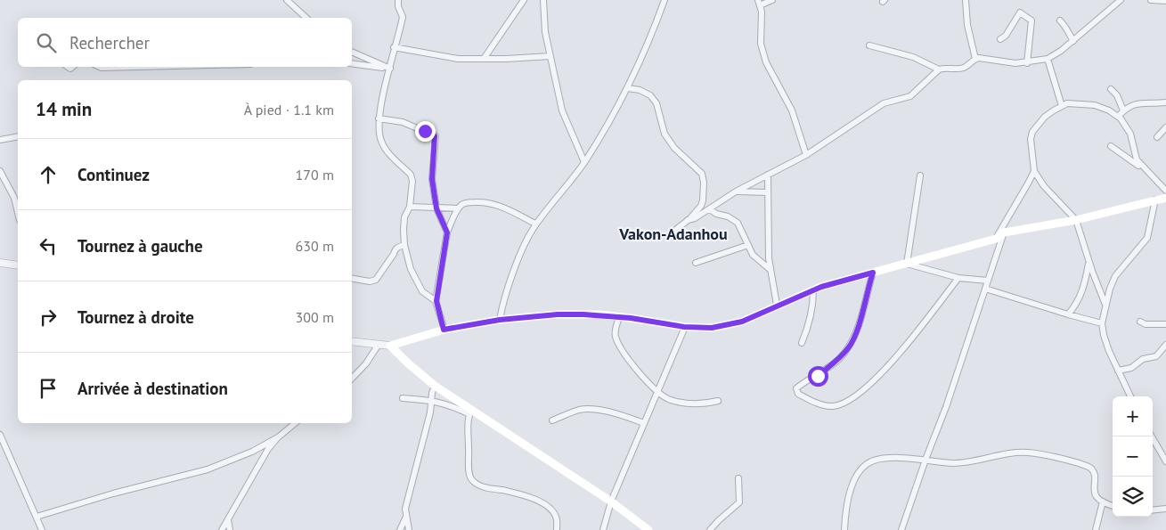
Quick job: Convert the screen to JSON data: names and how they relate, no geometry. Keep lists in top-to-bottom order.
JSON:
{
  "districts": ["Vakon-Adanhou"],
  "page": {
    "search": "Rechercher",
    "heading": ["14 min", "À pied · 1.1 km"],
    "list": [
      ["Continuez", "170 m"],
      ["Tournez à gauche", "630 m"],
      ["Tournez à droite", "300 m"],
      "Arrivée à destination"
    ],
    "map_buttons": ["+", "−"]
  }
}
